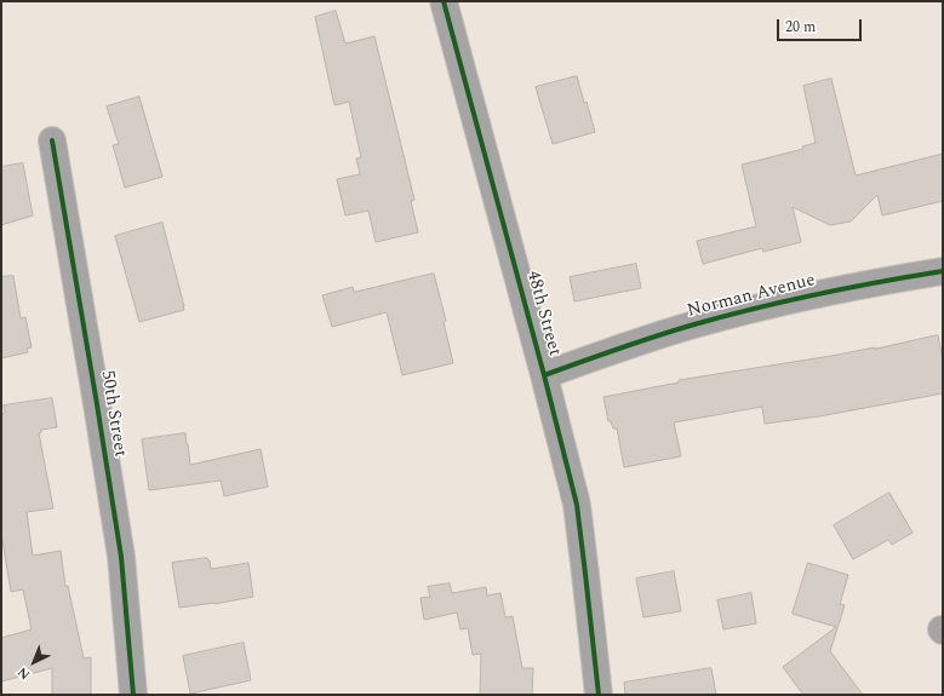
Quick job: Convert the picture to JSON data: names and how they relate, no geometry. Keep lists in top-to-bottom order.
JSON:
{
  "streets": {
    "street": ["Norman Avenue", "48th Street", "50th Street"]
  },
  "crossings": [
    ["Norman Avenue", "48th Street"]
  ],
  "scale_bar": "20 m",
  "north": "bottom left"
}
